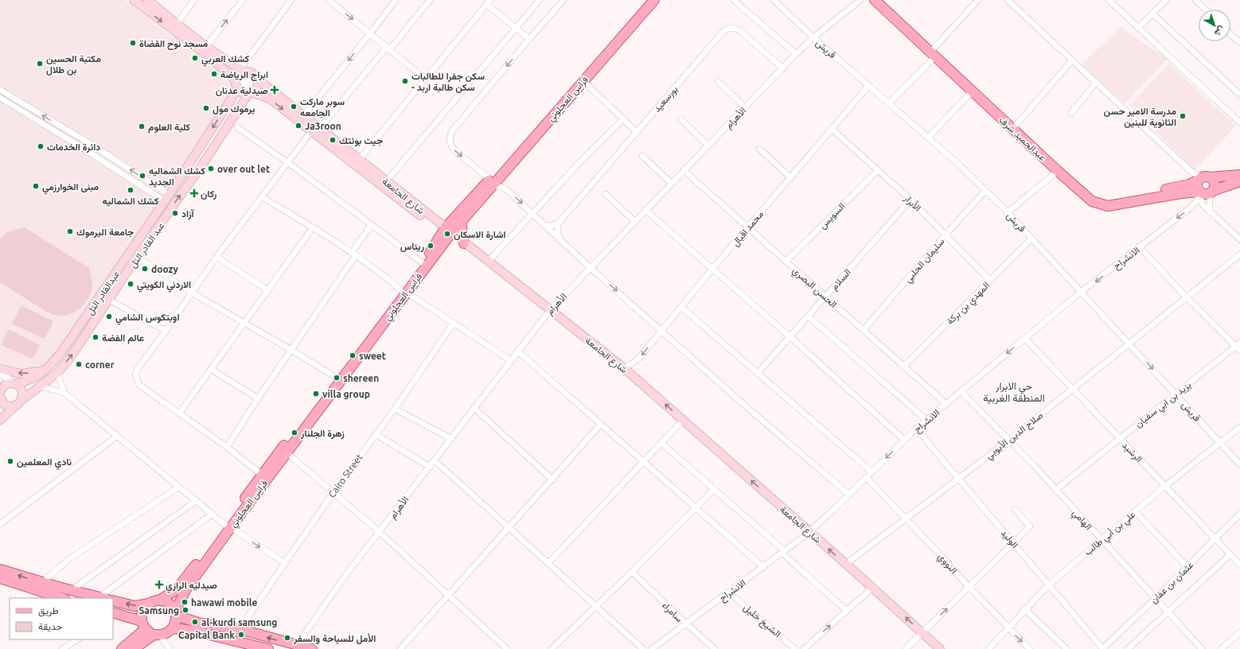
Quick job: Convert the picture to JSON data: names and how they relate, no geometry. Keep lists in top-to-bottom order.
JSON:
{
  "streets": {
    "main road": [
      "فراس العجلوني",
      "عبدالحميد شرف",
      "شارع الجامعة",
      "عبد القادر التل",
      "عبدالقادر التل"
    ],
    "street": [
      "قريش",
      "بورسعيد",
      "الأهرام",
      "الأبرار",
      "السويس",
      "محمد اقبال",
      "الانشراح",
      "سليمان الحلبي",
      "السلام",
      "الحسن البصري",
      "المهدي بن بركة",
      "يزيد بن ابي سفيان",
      "صلاح الدين الأيوبي",
      "الرشيد",
      "Cairo Street",
      "الهامي",
      "علي بن أبي طالب",
      "الوليد",
      "النووي",
      "عثمان بن عفان",
      "سامراء",
      "الشيخ خليل"
    ]
  },
  "crossings": [
    ["قريش", "الأهرام"],
    ["قريش", "محمد اقبال"],
    ["قريش", "الانشراح"],
    ["قريش", "سليمان الحلبي"],
    ["قريش", "المهدي بن بركة"],
    ["قريش", "يزيد بن ابي سفيان"],
    ["قريش", "صلاح الدين الأيوبي"],
    ["قريش", "علي بن أبي طالب"],
    ["فراس العجلوني", "شارع الجامعة"],
    ["بورسعيد", "الأهرام"],
    ["الأهرام", "شارع الجامعة"],
    ["الأهرام", "الحسن البصري"],
    ["عبدالحميد شرف", "الانشراح"],
    ["شارع الجامعة", "محمد اقبال"],
    ["شارع الجامعة", "عبد القادر التل"],
    ["شارع الجامعة", "الانشراح"],
    ["شارع الجامعة", "عبدالقادر التل"],
    ["شارع الجامعة", "صلاح الدين الأيوبي"],
    ["الأبرار", "السويس"],
    ["الأبرار", "محمد اقبال"],
    ["الأبرار", "سليمان الحلبي"],
    ["الأبرار", "السلام"],
    ["الأبرار", "المهدي بن بركة"],
    ["السويس", "الحسن البصري"],
    ["محمد اقبال", "الحسن البصري"],
    ["عبد القادر التل", "عبدالقادر التل"],
    ["الانشراح", "الحسن البصري"],
    ["الانشراح", "الرشيد"],
    ["الانشراح", "الهامي"],
    ["الانشراح", "الوليد"],
    ["الانشراح", "النووي"],
    ["الانشراح", "سامراء"],
    ["الانشراح", "الشيخ خليل"],
    ["سليمان الحلبي", "الحسن البصري"],
    ["السلام", "الحسن البصري"],
    ["الحسن البصري", "المهدي بن بركة"],
    ["يزيد بن ابي سفيان", "الرشيد"],
    ["يزيد بن ابي سفيان", "الهامي"],
    ["صلاح الدين الأيوبي", "الرشيد"],
    ["صلاح الدين الأيوبي", "الهامي"],
    ["صلاح الدين الأيوبي", "الوليد"],
    ["صلاح الدين الأيوبي", "النووي"],
    ["الرشيد", "علي بن أبي طالب"],
    ["الرشيد", "عثمان بن عفان"],
    ["الهامي", "علي بن أبي طالب"],
    ["الهامي", "عثمان بن عفان"],
    ["علي بن أبي طالب", "الوليد"],
    ["علي بن أبي طالب", "النووي"],
    ["الوليد", "عثمان بن عفان"]
  ],
  "one_way": ["عبد القادر التل", "الانشراح", "عبدالقادر التل"],
  "districts": ["حي الابرار المنطقة الغربية"],
  "places": {
    "other": [
      "مسجد نوح القضاة",
      "كشك العربي",
      "مكتبة الحسين بن طلال",
      "ابراج الرياضة",
      "سكن جفرا للطالبات - سكن طالبة اربد",
      "سوبر ماركت الجامعه",
      "يرموك مول",
      "مدرسة الامير حسن الثانوية للبنين",
      "Ja3roon",
      "كلية العلوم",
      "جيت بوئتك",
      "دائرة الخدمات",
      "over out let",
      "كشك الشماليه الجديد",
      "مبنى الخوارزمي",
      "كشك الشماليه",
      "آزاد",
      "جامعة اليرموك",
      "اشارة الاسكان",
      "ريئاس",
      "doozy",
      "الاردني الكويتي",
      "اوبتكوس الشامي",
      "عالم الفضة",
      "sweet",
      "corner",
      "shereen",
      "villa group",
      "زهرة الجلنار",
      "نادي المعلمين",
      "hawawi mobile",
      "Samsung",
      "al-kurdi samsung",
      "Capital Bank",
      "الأمل للسياحة والسفر"
    ],
    "health": ["صيدلية عدنان", "ركان", "صيدليه الرازي"]
  },
  "legend": ["طريق", "حديقة"],
  "north": "bottom right"
}
